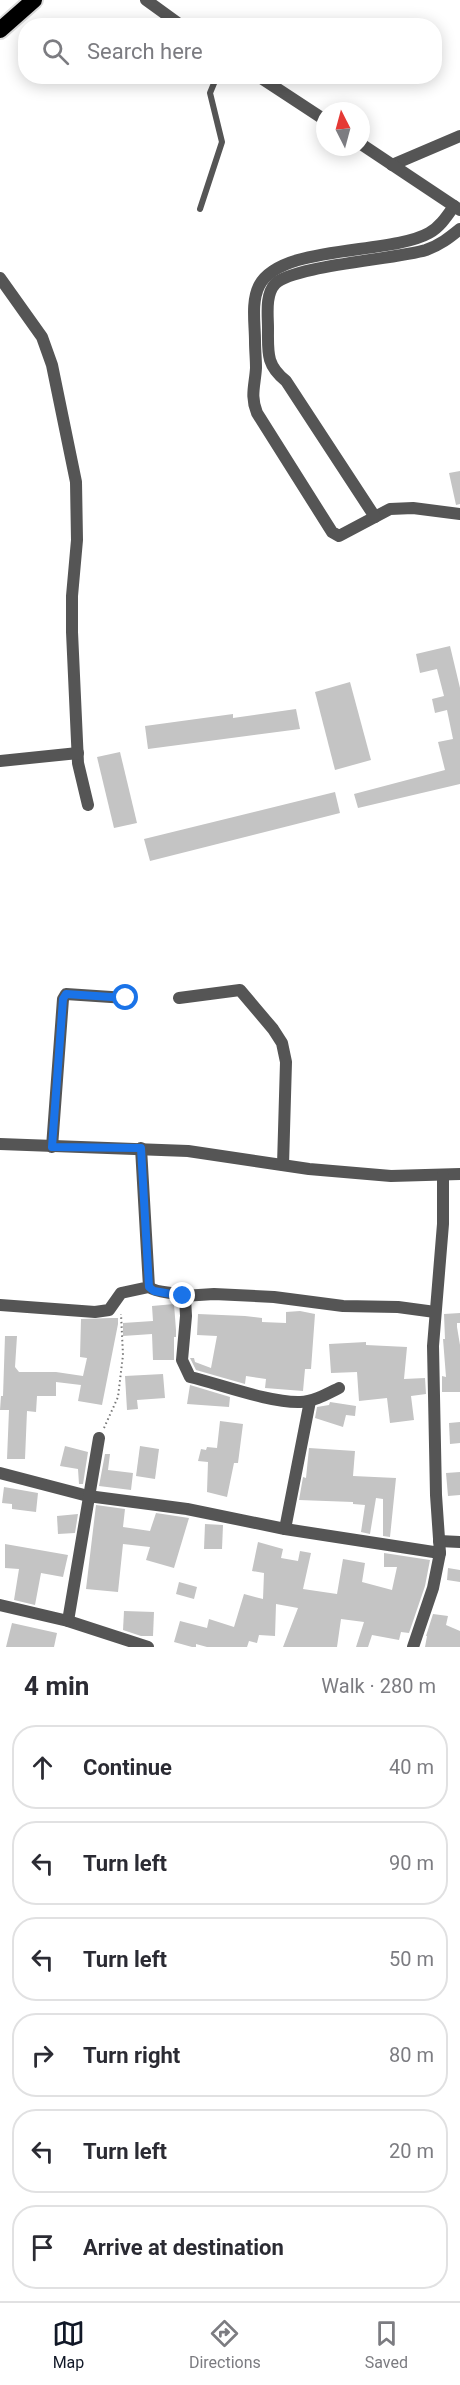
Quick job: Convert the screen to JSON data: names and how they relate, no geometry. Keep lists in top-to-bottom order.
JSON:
{
  "north": "top",
  "page": {
    "search": "Search here",
    "heading": ["4 min", "Walk · 280 m"],
    "list": [
      ["Continue", "40 m"],
      ["Turn left", "90 m"],
      ["Turn left", "50 m"],
      ["Turn right", "80 m"],
      ["Turn left", "20 m"],
      "Arrive at destination"
    ],
    "nav": ["Map", "Directions", "Saved"]
  }
}
